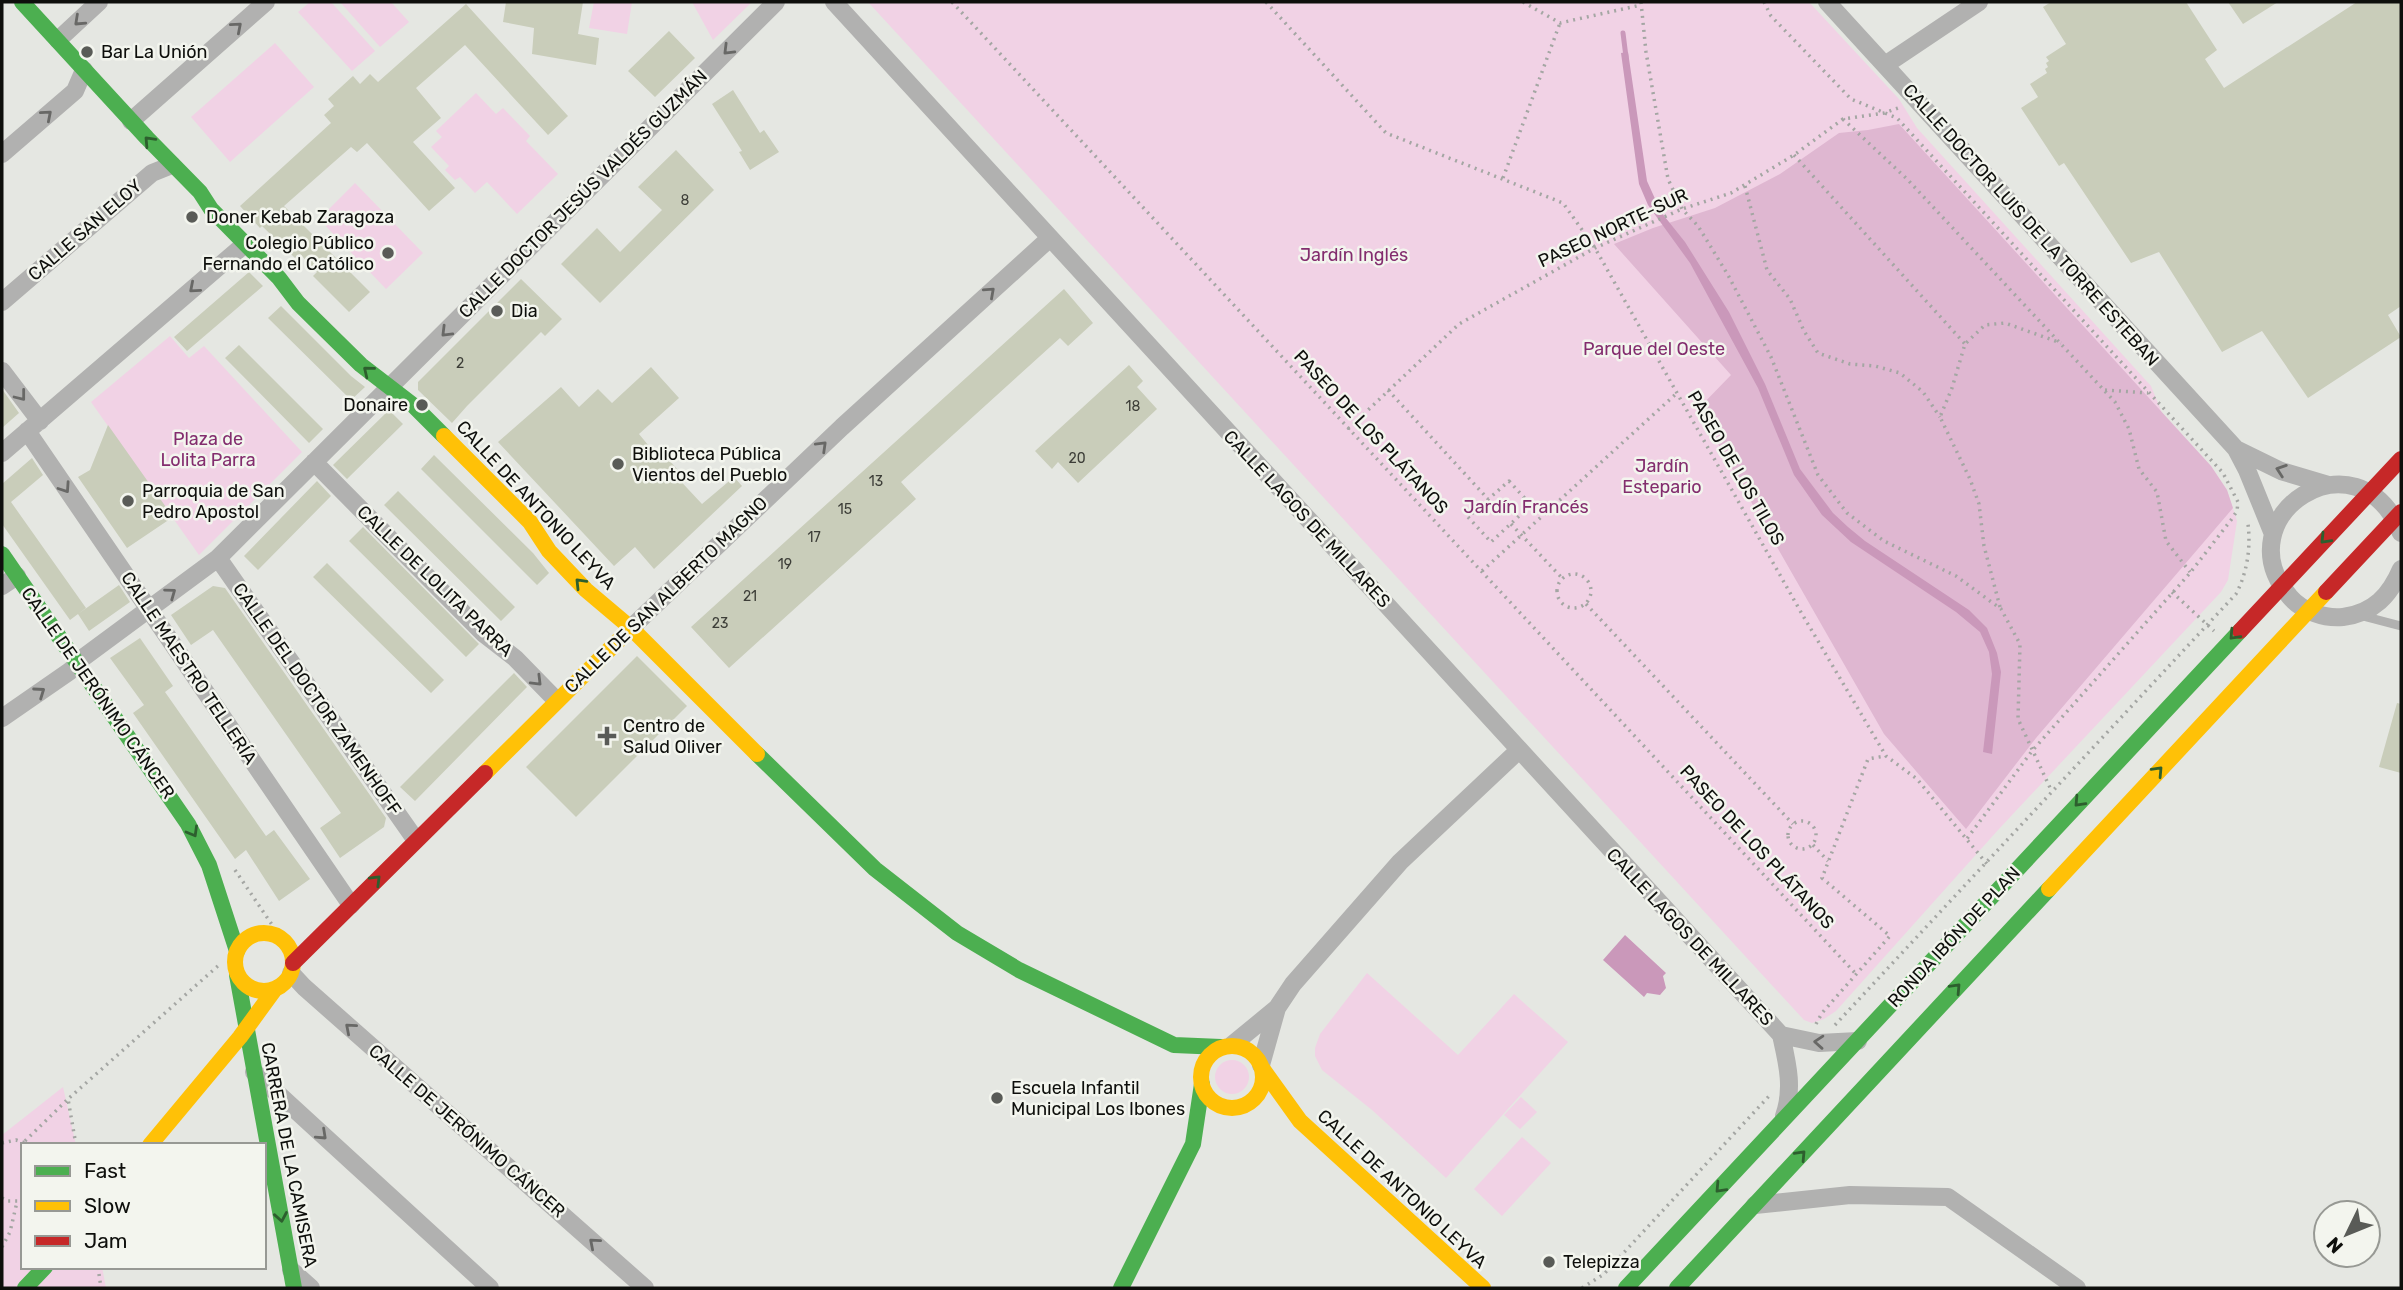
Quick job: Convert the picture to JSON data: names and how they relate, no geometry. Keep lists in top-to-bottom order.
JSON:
{
  "streets": {
    "street": [
      "CALLE DOCTOR JESÚS VALDÉS GUZMÁN",
      "CALLE DOCTOR LUIS DE LA TORRE ESTEBAN",
      "CALLE SAN ELOY",
      "CALLE DE ANTONIO LEYVA",
      "CALLE LAGOS DE MILLARES",
      "CALLE DE LOLITA PARRA",
      "CALLE DE SAN ALBERTO MAGNO",
      "CALLE MAESTRO TELLERÍA",
      "CALLE DE JERÓNIMO CÁNCER",
      "CALLE DEL DOCTOR ZAMENHOFF",
      "RONDA IBÓN DE PLAN",
      "CARRERA DE LA CAMISERA"
    ],
    "path": ["PASEO NORTE-SUR", "PASEO DE LOS PLÁTANOS", "PASEO DE LOS TILOS"]
  },
  "crossings": [
    ["CALLE DOCTOR JESÚS VALDÉS GUZMÁN", "CALLE DE ANTONIO LEYVA"],
    ["CALLE DOCTOR JESÚS VALDÉS GUZMÁN", "CALLE DE LOLITA PARRA"],
    ["CALLE DOCTOR JESÚS VALDÉS GUZMÁN", "CALLE MAESTRO TELLERÍA"],
    ["CALLE DOCTOR JESÚS VALDÉS GUZMÁN", "CALLE DE JERÓNIMO CÁNCER"],
    ["CALLE DOCTOR JESÚS VALDÉS GUZMÁN", "CALLE DEL DOCTOR ZAMENHOFF"],
    ["CALLE DOCTOR LUIS DE LA TORRE ESTEBAN", "PASEO NORTE-SUR"],
    ["PASEO NORTE-SUR", "PASEO DE LOS PLÁTANOS"],
    ["PASEO NORTE-SUR", "PASEO DE LOS TILOS"],
    ["CALLE SAN ELOY", "CALLE DE ANTONIO LEYVA"],
    ["CALLE DE ANTONIO LEYVA", "CALLE DE SAN ALBERTO MAGNO"],
    ["CALLE LAGOS DE MILLARES", "CALLE DE SAN ALBERTO MAGNO"],
    ["CALLE LAGOS DE MILLARES", "RONDA IBÓN DE PLAN"],
    ["CALLE DE LOLITA PARRA", "CALLE DE SAN ALBERTO MAGNO"],
    ["CALLE DE SAN ALBERTO MAGNO", "CALLE MAESTRO TELLERÍA"],
    ["CALLE DE SAN ALBERTO MAGNO", "CALLE DE JERÓNIMO CÁNCER"],
    ["CALLE DE SAN ALBERTO MAGNO", "CALLE DEL DOCTOR ZAMENHOFF"],
    ["CALLE DE SAN ALBERTO MAGNO", "CARRERA DE LA CAMISERA"],
    ["CALLE DE JERÓNIMO CÁNCER", "CARRERA DE LA CAMISERA"]
  ],
  "one_way": [
    "CALLE DE LOLITA PARRA",
    "CALLE DE SAN ALBERTO MAGNO",
    "CALLE MAESTRO TELLERÍA",
    "CARRERA DE LA CAMISERA"
  ],
  "parks": [
    "Jardín Inglés",
    "Parque del Oeste",
    "Plaza de Lolita Parra",
    "Jardín Estepario",
    "Jardín Francés"
  ],
  "places": {
    "other": [
      "Bar La Unión",
      "Doner Kebab Zaragoza",
      "Colegio Público Fernando el Católico",
      "Dia",
      "Donaire",
      "Biblioteca Pública Vientos del Pueblo",
      "Parroquia de San Pedro Apostol",
      "Escuela Infantil Municipal Los Ibones",
      "Telepizza"
    ],
    "health": ["Centro de Salud Oliver"]
  },
  "house_numbers": [
    "8",
    "2",
    "18",
    "20",
    "13",
    "15",
    "17",
    "19",
    "21",
    "23"
  ],
  "legend": ["Fast", "Slow", "Jam"],
  "north": "bottom left"
}
